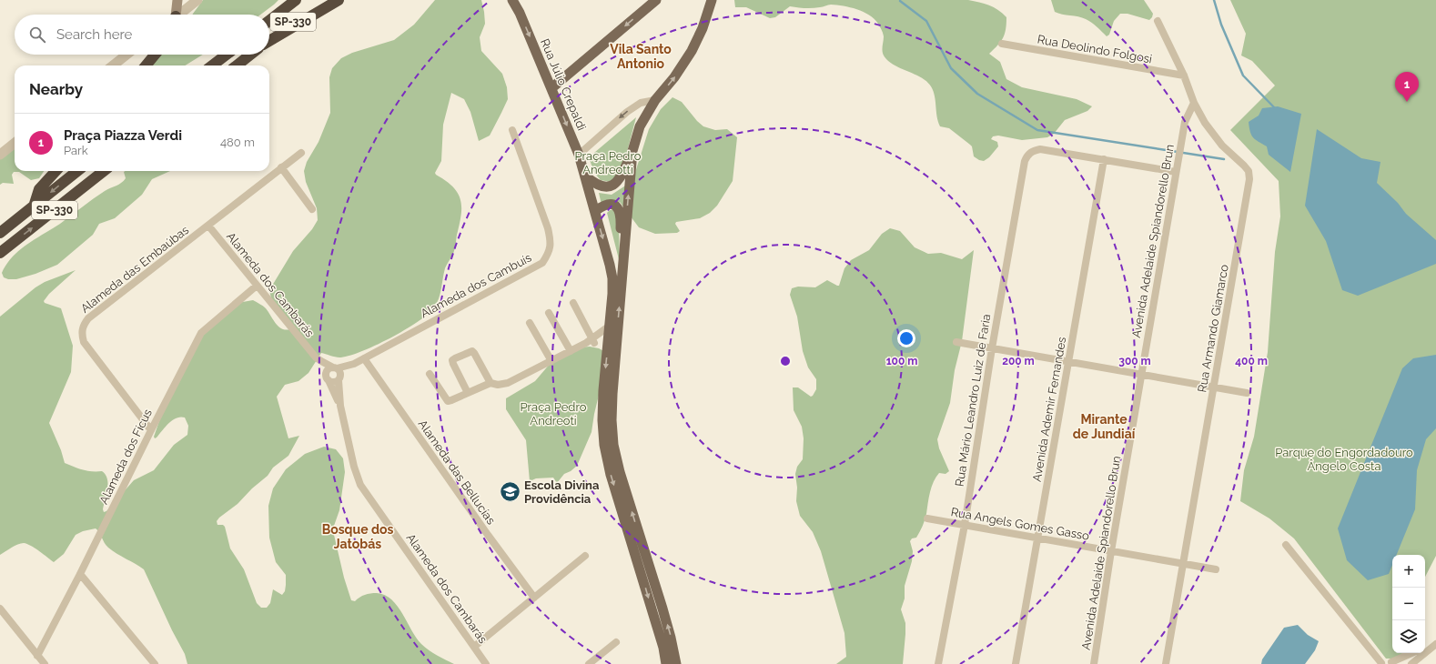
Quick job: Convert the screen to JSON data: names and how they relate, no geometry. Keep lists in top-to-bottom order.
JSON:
{
  "streets": {
    "highway": ["SP-330"],
    "main road": ["Rua Júlio Crepaldi"],
    "street": [
      "Rua Deolindo Folgosi",
      "Avenida Adelaide Spiandorello Brun",
      "Alameda das Embaúbas",
      "Alameda dos Cambarás",
      "Alameda dos Cambuís",
      "Rua Armando Giamarco",
      "Rua Mário Leandro Luiz de Faria",
      "Avenida Ademir Fernandes",
      "Alameda dos Fícus",
      "Alameda das Bellucías",
      "Rua Angels Gomes Gasso"
    ]
  },
  "crossings": [
    ["Rua Deolindo Folgosi", "Rua Armando Giamarco"],
    ["Avenida Adelaide Spiandorello Brun", "Rua Armando Giamarco"],
    ["Avenida Adelaide Spiandorello Brun", "Rua Angels Gomes Gasso"],
    ["Alameda das Embaúbas", "Alameda dos Cambarás"],
    ["Alameda das Embaúbas", "Alameda dos Fícus"],
    ["Alameda dos Cambarás", "Alameda dos Cambuís"],
    ["Alameda dos Cambarás", "Alameda dos Fícus"],
    ["Alameda dos Cambuís", "Alameda das Bellucías"],
    ["Rua Armando Giamarco", "Rua Angels Gomes Gasso"],
    ["Rua Mário Leandro Luiz de Faria", "Avenida Ademir Fernandes"],
    ["Rua Mário Leandro Luiz de Faria", "Rua Angels Gomes Gasso"],
    ["Avenida Ademir Fernandes", "Rua Angels Gomes Gasso"]
  ],
  "districts": ["Vila Santo Antonio", "Mirante de Jundiaí", "Bosque dos Jatobás"],
  "parks": ["Praça Pedro Andreotti", "Praça Pedro Andreoti", "Parque do Engordadouro Ângelo Costa"],
  "places": {
    "school or university": ["Escola Divina Providência"]
  },
  "page": {
    "search": "Search here",
    "heading": "Nearby",
    "pins": "1",
    "list": [
      {
        "mark": "1",
        "name": "Praça Piazza Verdi",
        "note": "Park",
        "value": "480 m"
      }
    ],
    "map_buttons": ["+", "−"]
  },
  "rings": [
    "100 m",
    "200 m",
    "300 m",
    "400 m"
  ]
}
